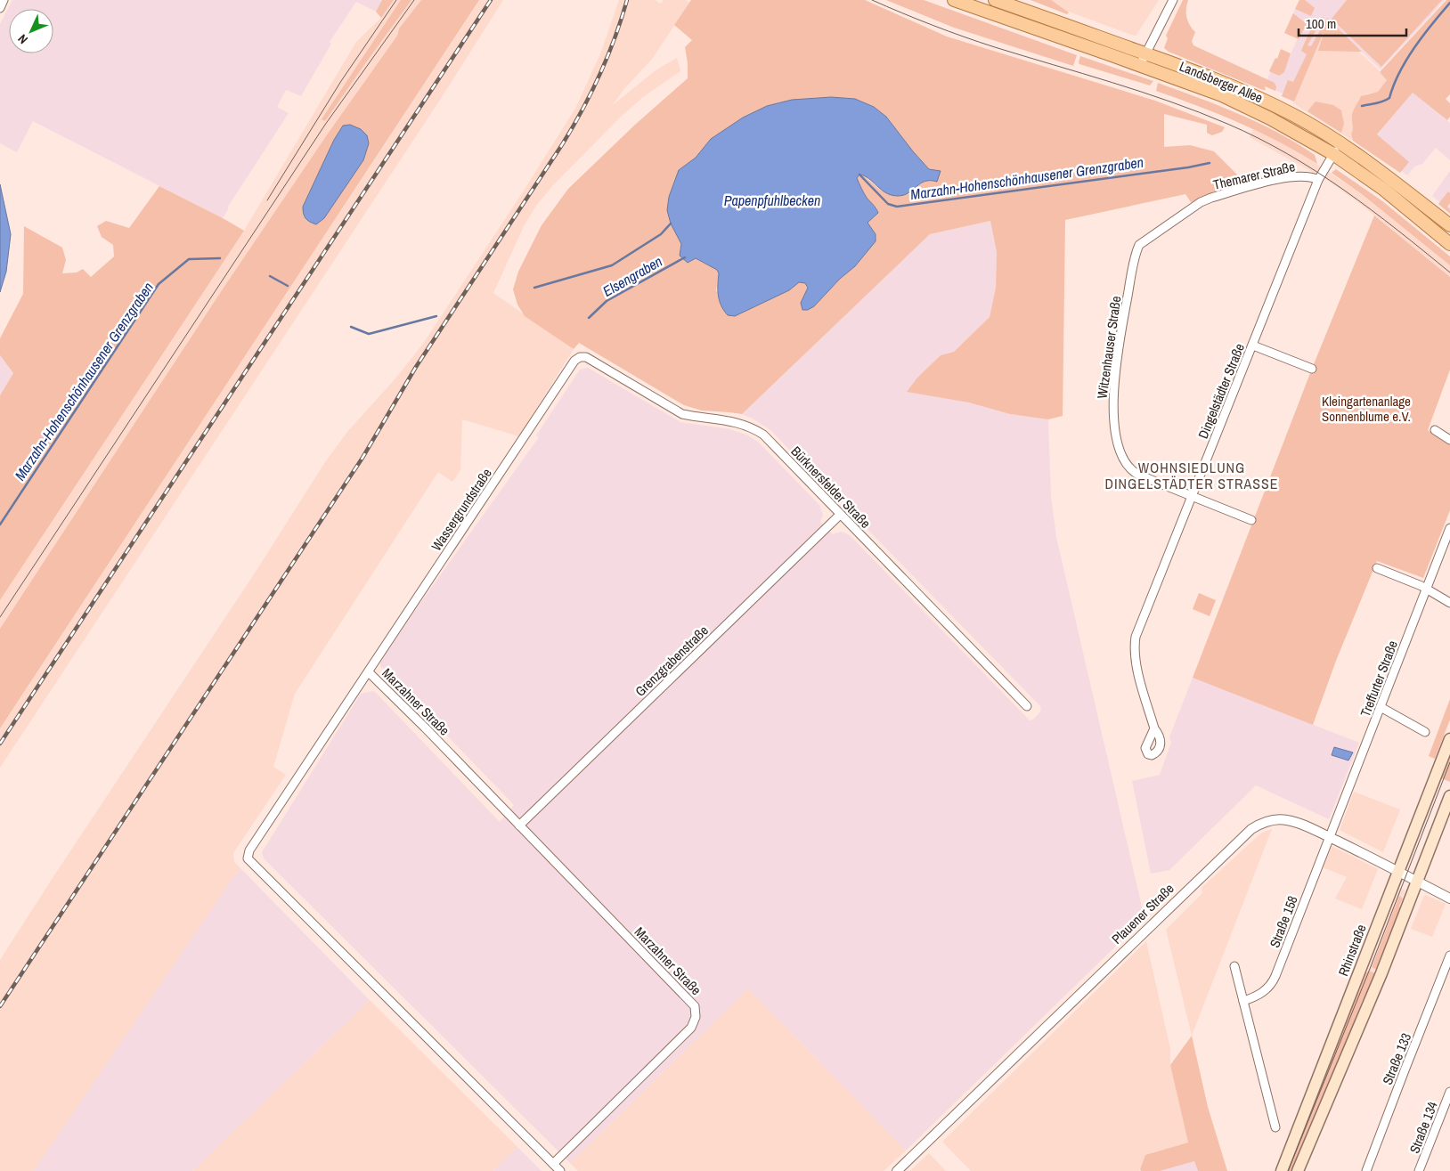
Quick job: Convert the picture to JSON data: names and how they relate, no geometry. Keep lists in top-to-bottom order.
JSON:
{
  "streets": {
    "main road": ["Landsberger Allee", "Rhinstraße"],
    "street": [
      "Themarer Straße",
      "Witzenhauser Straße",
      "Dingelstädter Straße",
      "Bürknersfelder Straße",
      "Wassergrundstraße",
      "Grenzgrabenstraße",
      "Treffurter Straße",
      "Marzahner Straße",
      "Plauener Straße",
      "Straße 158",
      "Straße 133",
      "Straße 134"
    ]
  },
  "crossings": [
    ["Landsberger Allee", "Dingelstädter Straße"],
    ["Themarer Straße", "Witzenhauser Straße"],
    ["Themarer Straße", "Dingelstädter Straße"],
    ["Witzenhauser Straße", "Dingelstädter Straße"],
    ["Bürknersfelder Straße", "Wassergrundstraße"],
    ["Bürknersfelder Straße", "Grenzgrabenstraße"],
    ["Wassergrundstraße", "Marzahner Straße"],
    ["Grenzgrabenstraße", "Marzahner Straße"],
    ["Treffurter Straße", "Plauener Straße"],
    ["Treffurter Straße", "Straße 158"],
    ["Plauener Straße", "Straße 158"],
    ["Plauener Straße", "Rhinstraße"]
  ],
  "districts": ["WOHNSIEDLUNG DINGELSTÄDTER STRASSE"],
  "water": ["Marzahn-Hohenschönhausener Grenzgraben", "Papenpfuhlbecken", "Elsengraben"],
  "parks": ["Kleingartenanlage Sonnenblume e.V."],
  "scale_bar": "100 m",
  "north": "bottom left"
}
